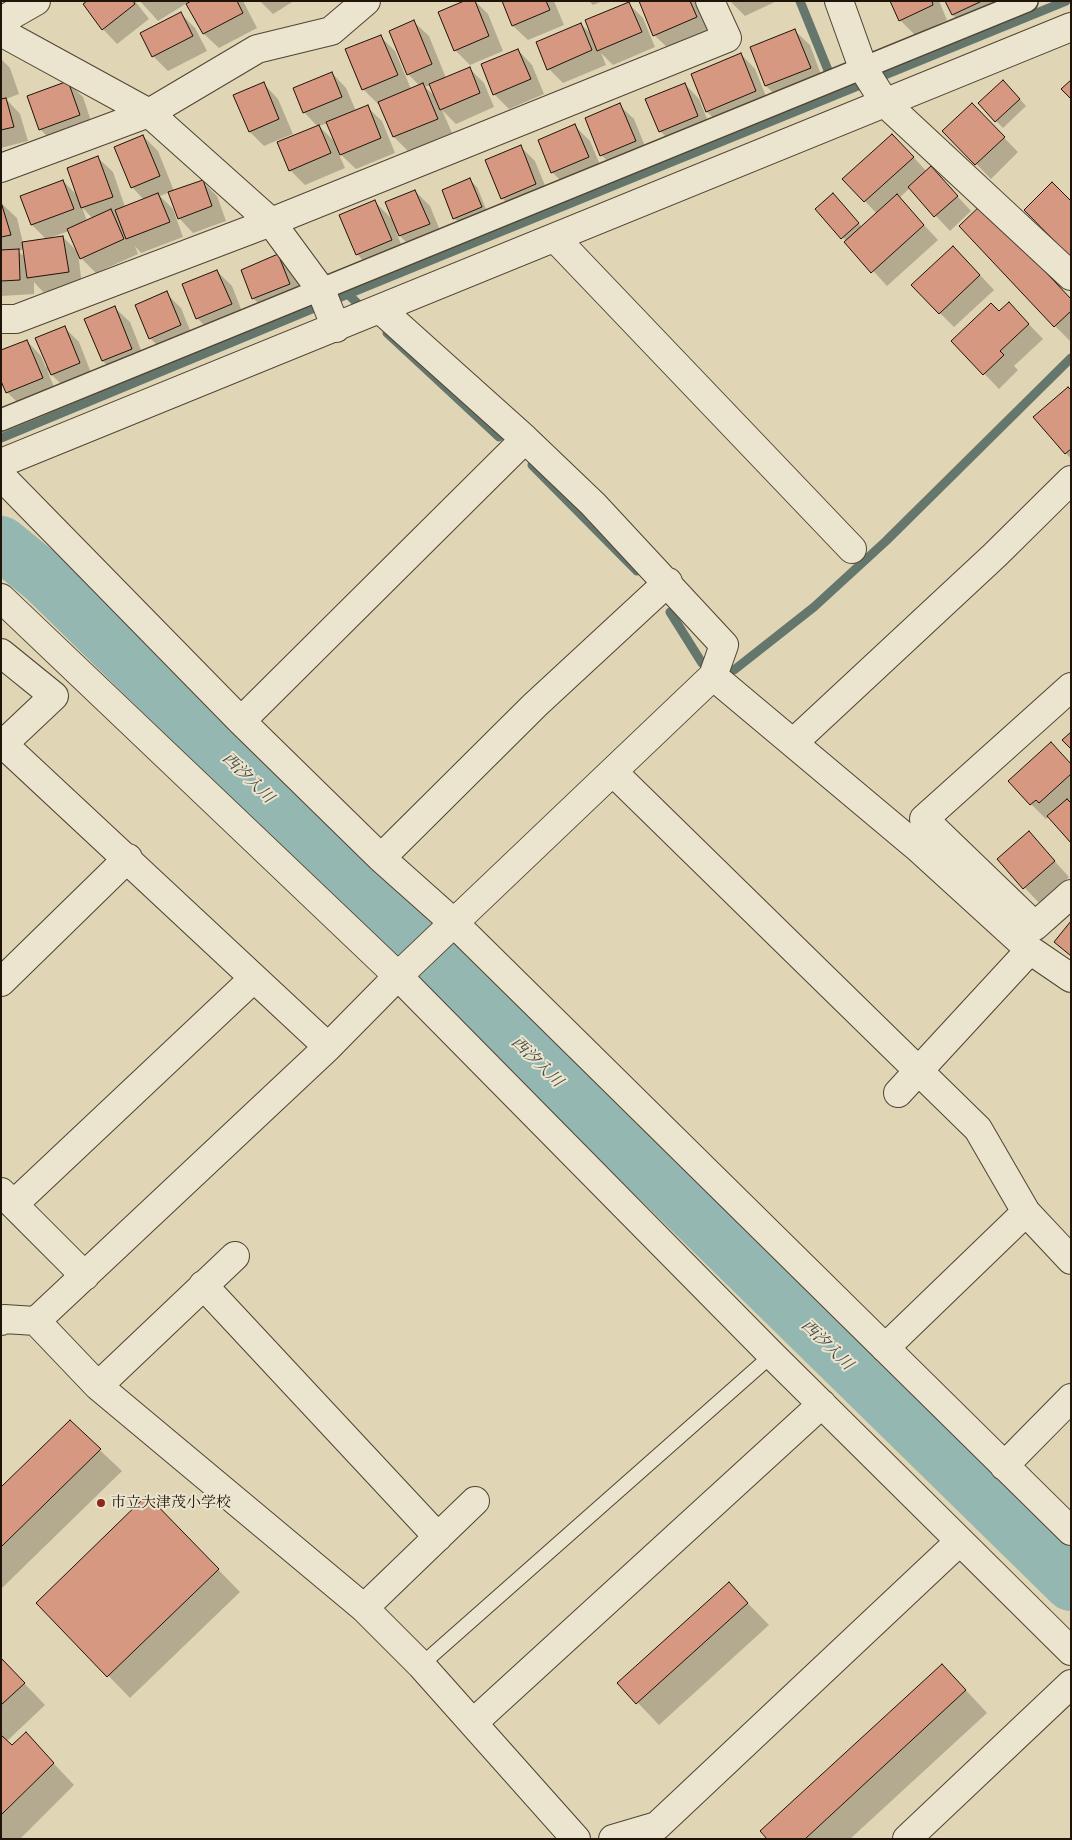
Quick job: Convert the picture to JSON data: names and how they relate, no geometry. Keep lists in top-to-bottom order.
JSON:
{
  "water": ["西汐入川"],
  "places": ["市立大津茂小学校"]
}
